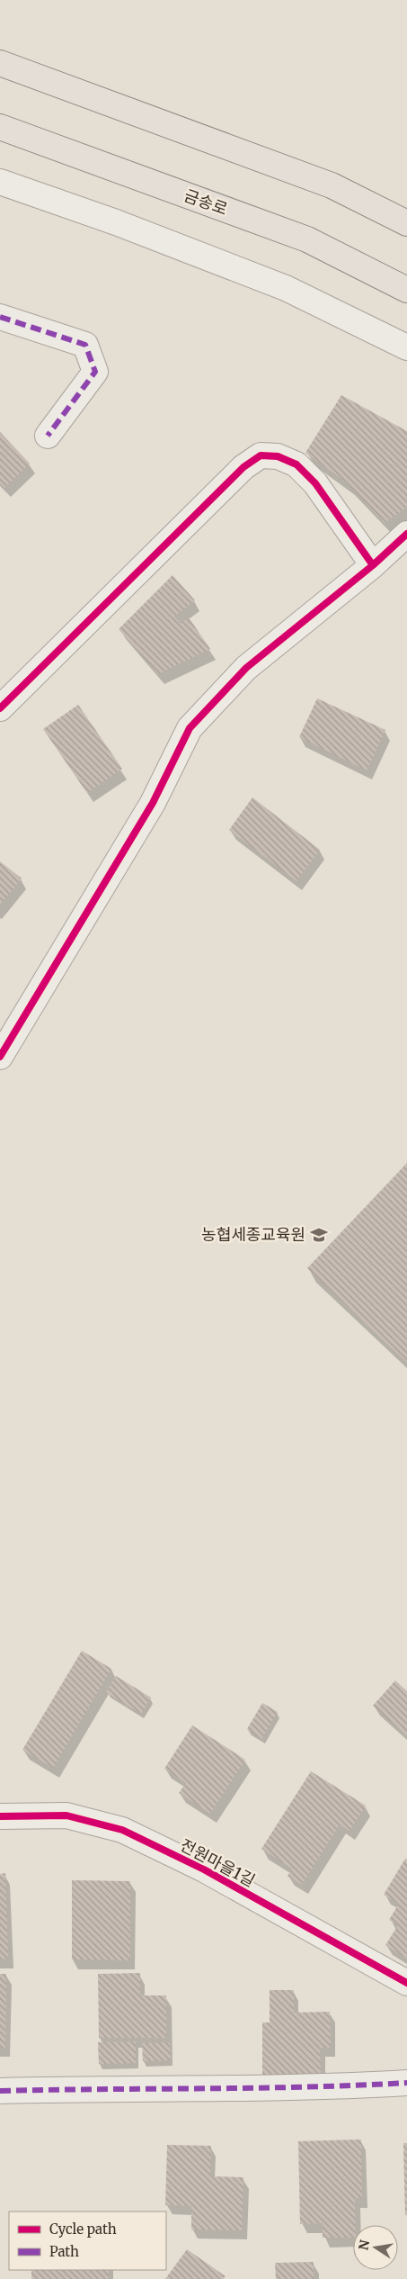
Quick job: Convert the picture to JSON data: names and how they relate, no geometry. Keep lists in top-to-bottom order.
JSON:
{
  "streets": {
    "main road": ["금송로"],
    "street": ["전원마을1길"]
  },
  "places": {
    "school or university": ["농협세종교육원"]
  },
  "legend": ["Cycle path", "Path"],
  "north": "left"
}
